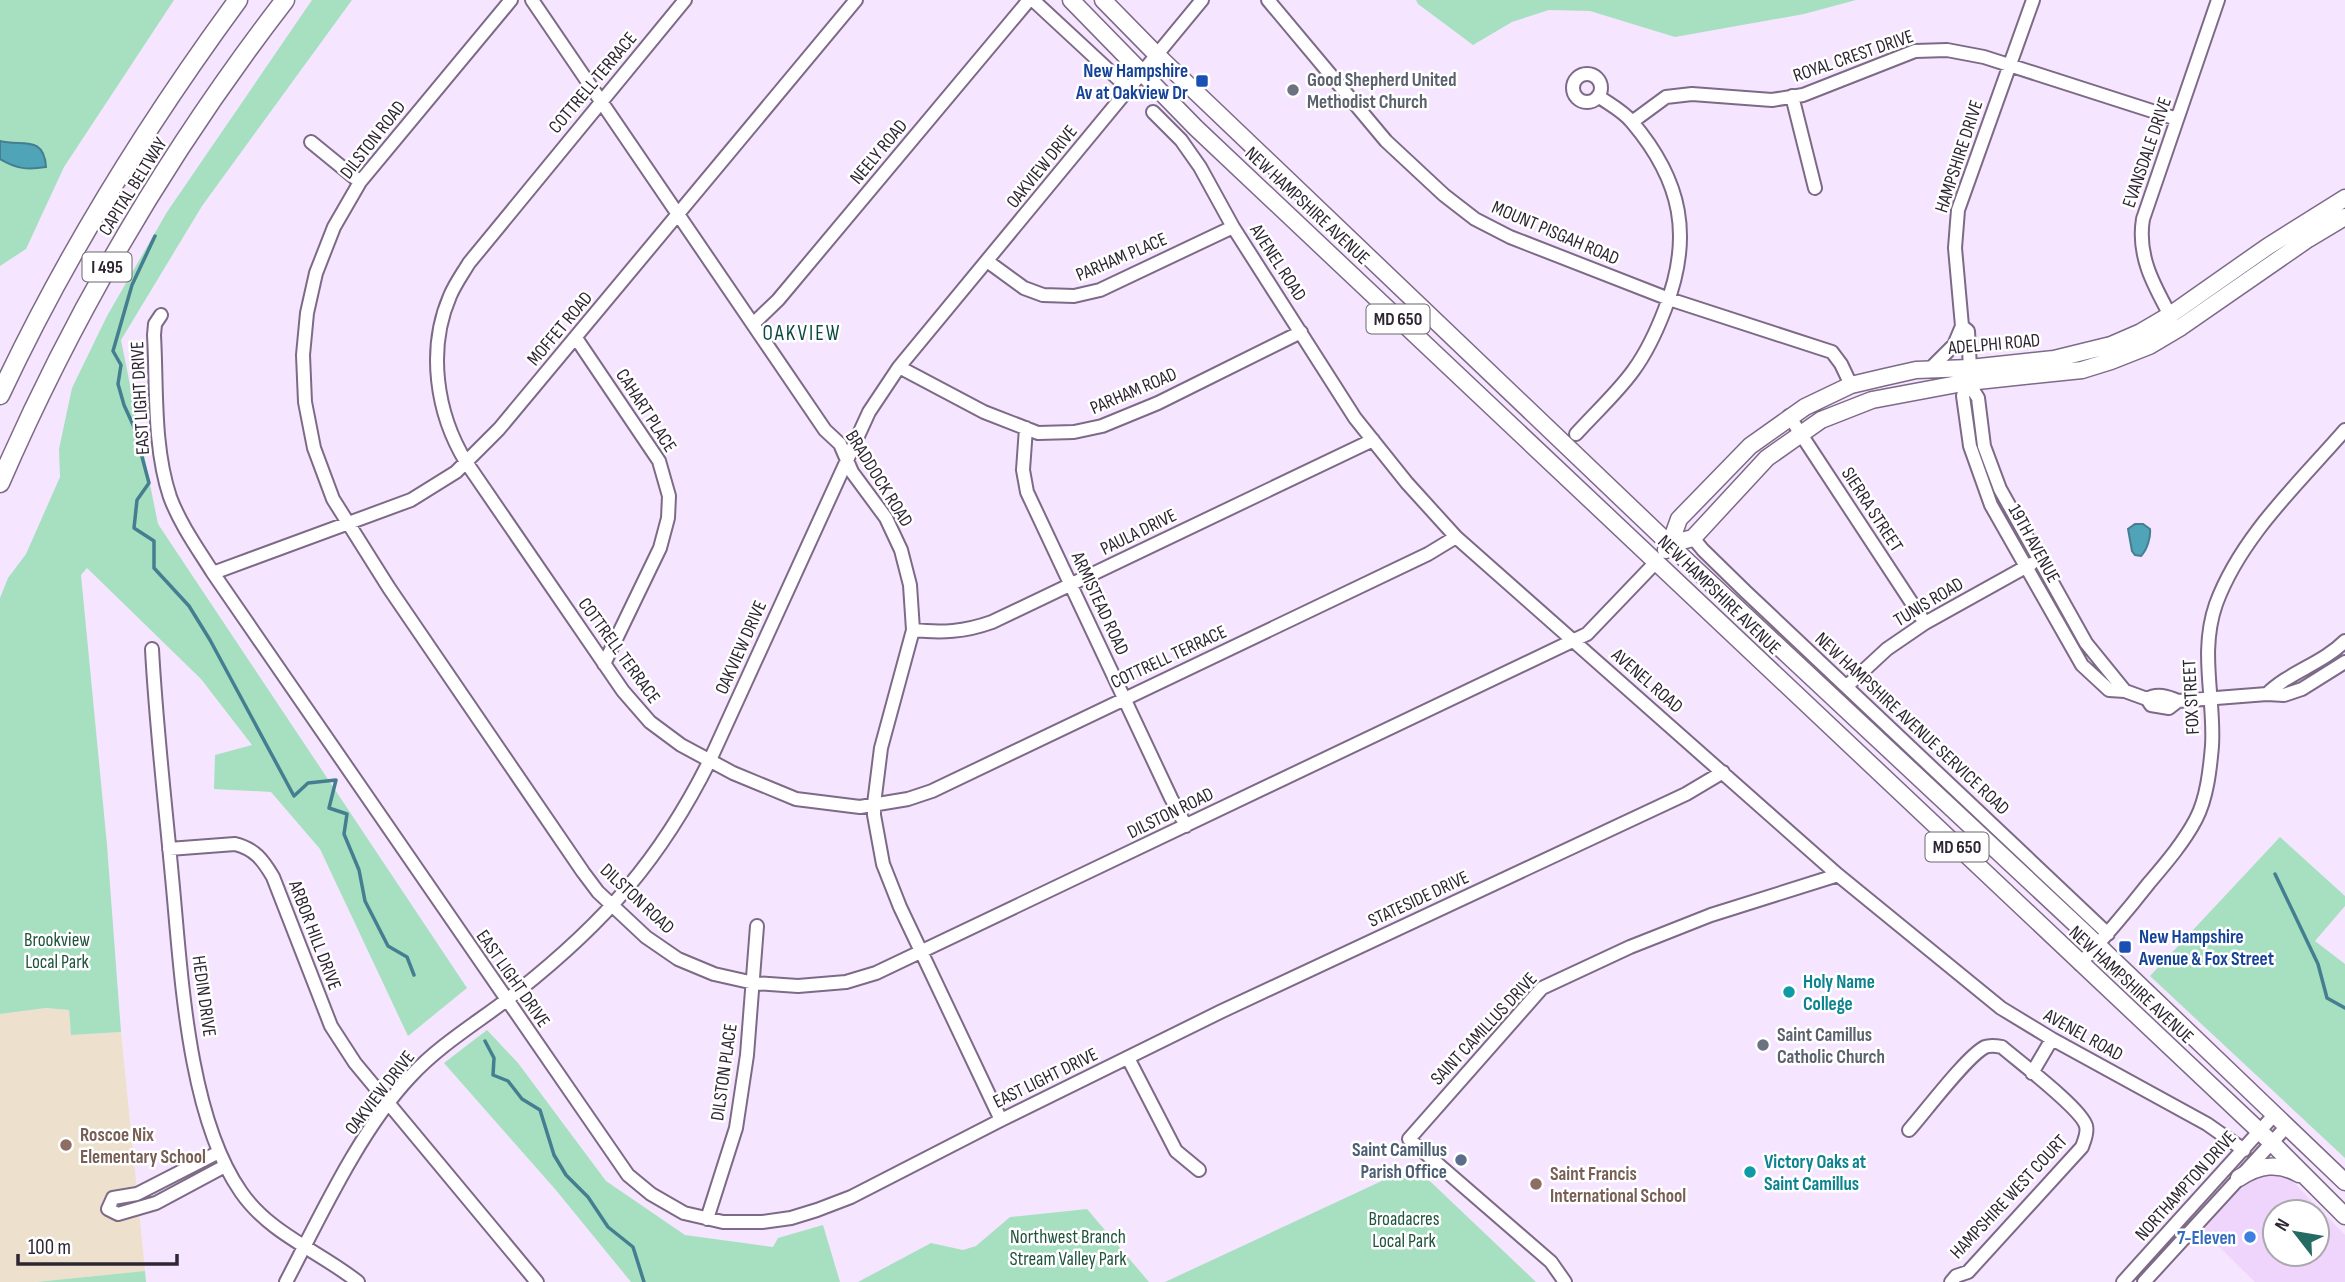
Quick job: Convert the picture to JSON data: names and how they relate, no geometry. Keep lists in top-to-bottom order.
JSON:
{
  "streets": {
    "highway": ["CAPITAL BELTWAY", "I 495"],
    "main road": ["NEW HAMPSHIRE AVENUE", "MD 650", "ADELPHI ROAD"],
    "street": [
      "ROYAL CREST DRIVE",
      "COTTRELL TERRACE",
      "DILSTON ROAD",
      "NEELY ROAD",
      "EVANSDALE DRIVE",
      "HAMPSHIRE DRIVE",
      "OAKVIEW DRIVE",
      "MOUNT PISGAH ROAD",
      "PARHAM PLACE",
      "AVENEL ROAD",
      "MOFFET ROAD",
      "PARHAM ROAD",
      "EAST LIGHT DRIVE",
      "CAHART PLACE",
      "BRADDOCK ROAD",
      "SIERRA STREET",
      "PAULA DRIVE",
      "19TH AVENUE",
      "TUNIS ROAD",
      "ARMISTEAD ROAD",
      "FOX STREET",
      "NEW HAMPSHIRE AVENUE SERVICE ROAD",
      "STATESIDE DRIVE",
      "ARBOR HILL DRIVE",
      "HEDIN DRIVE",
      "SAINT CAMILLUS DRIVE",
      "DILSTON PLACE",
      "NORTHAMPTON DRIVE",
      "HAMPSHIRE WEST COURT"
    ]
  },
  "crossings": [
    ["ROYAL CREST DRIVE", "EVANSDALE DRIVE"],
    ["ROYAL CREST DRIVE", "HAMPSHIRE DRIVE"],
    ["COTTRELL TERRACE", "OAKVIEW DRIVE"],
    ["COTTRELL TERRACE", "AVENEL ROAD"],
    ["COTTRELL TERRACE", "MOFFET ROAD"],
    ["COTTRELL TERRACE", "CAHART PLACE"],
    ["COTTRELL TERRACE", "BRADDOCK ROAD"],
    ["COTTRELL TERRACE", "ARMISTEAD ROAD"],
    ["DILSTON ROAD", "OAKVIEW DRIVE"],
    ["DILSTON ROAD", "NEW HAMPSHIRE AVENUE"],
    ["DILSTON ROAD", "AVENEL ROAD"],
    ["DILSTON ROAD", "MOFFET ROAD"],
    ["DILSTON ROAD", "ADELPHI ROAD"],
    ["DILSTON ROAD", "BRADDOCK ROAD"],
    ["DILSTON ROAD", "ARMISTEAD ROAD"],
    ["DILSTON ROAD", "DILSTON PLACE"],
    ["NEELY ROAD", "BRADDOCK ROAD"],
    ["EVANSDALE DRIVE", "ADELPHI ROAD"],
    ["HAMPSHIRE DRIVE", "ADELPHI ROAD"],
    ["HAMPSHIRE DRIVE", "19TH AVENUE"],
    ["OAKVIEW DRIVE", "NEW HAMPSHIRE AVENUE"],
    ["OAKVIEW DRIVE", "PARHAM PLACE"],
    ["OAKVIEW DRIVE", "PARHAM ROAD"],
    ["OAKVIEW DRIVE", "EAST LIGHT DRIVE"],
    ["OAKVIEW DRIVE", "BRADDOCK ROAD"],
    ["OAKVIEW DRIVE", "ARBOR HILL DRIVE"],
    ["OAKVIEW DRIVE", "HEDIN DRIVE"],
    ["NEW HAMPSHIRE AVENUE", "ADELPHI ROAD"],
    ["NEW HAMPSHIRE AVENUE", "FOX STREET"],
    ["NEW HAMPSHIRE AVENUE", "NEW HAMPSHIRE AVENUE SERVICE ROAD"],
    ["NEW HAMPSHIRE AVENUE", "NORTHAMPTON DRIVE"],
    ["MOUNT PISGAH ROAD", "ADELPHI ROAD"],
    ["PARHAM PLACE", "AVENEL ROAD"],
    ["AVENEL ROAD", "PARHAM ROAD"],
    ["AVENEL ROAD", "PAULA DRIVE"],
    ["AVENEL ROAD", "STATESIDE DRIVE"],
    ["AVENEL ROAD", "SAINT CAMILLUS DRIVE"],
    ["AVENEL ROAD", "NORTHAMPTON DRIVE"],
    ["MOFFET ROAD", "EAST LIGHT DRIVE"],
    ["MOFFET ROAD", "CAHART PLACE"],
    ["MOFFET ROAD", "BRADDOCK ROAD"],
    ["ADELPHI ROAD", "SIERRA STREET"],
    ["ADELPHI ROAD", "19TH AVENUE"],
    ["ADELPHI ROAD", "NEW HAMPSHIRE AVENUE SERVICE ROAD"],
    ["PARHAM ROAD", "ARMISTEAD ROAD"],
    ["EAST LIGHT DRIVE", "BRADDOCK ROAD"],
    ["EAST LIGHT DRIVE", "STATESIDE DRIVE"],
    ["EAST LIGHT DRIVE", "DILSTON PLACE"],
    ["BRADDOCK ROAD", "PAULA DRIVE"],
    ["SIERRA STREET", "TUNIS ROAD"],
    ["PAULA DRIVE", "ARMISTEAD ROAD"],
    ["19TH AVENUE", "TUNIS ROAD"],
    ["19TH AVENUE", "FOX STREET"],
    ["TUNIS ROAD", "NEW HAMPSHIRE AVENUE SERVICE ROAD"],
    ["FOX STREET", "NEW HAMPSHIRE AVENUE SERVICE ROAD"],
    ["ARBOR HILL DRIVE", "HEDIN DRIVE"]
  ],
  "districts": ["OAKVIEW"],
  "parks": ["Brookview Local Park", "Broadacres Local Park", "Northwest Branch Stream Valley Park"],
  "places": {
    "transit": ["New Hampshire Av at Oakview Dr", "New Hampshire Avenue & Fox Street"],
    "other": [
      "Good Shepherd United Methodist Church",
      "Holy Name College",
      "Saint Camillus Catholic Church",
      "Roscoe Nix Elementary School",
      "Saint Camillus Parish Office",
      "Victory Oaks at Saint Camillus",
      "Saint Francis International School",
      "7-Eleven"
    ]
  },
  "scale_bar": "100 m",
  "north": "top left"
}
